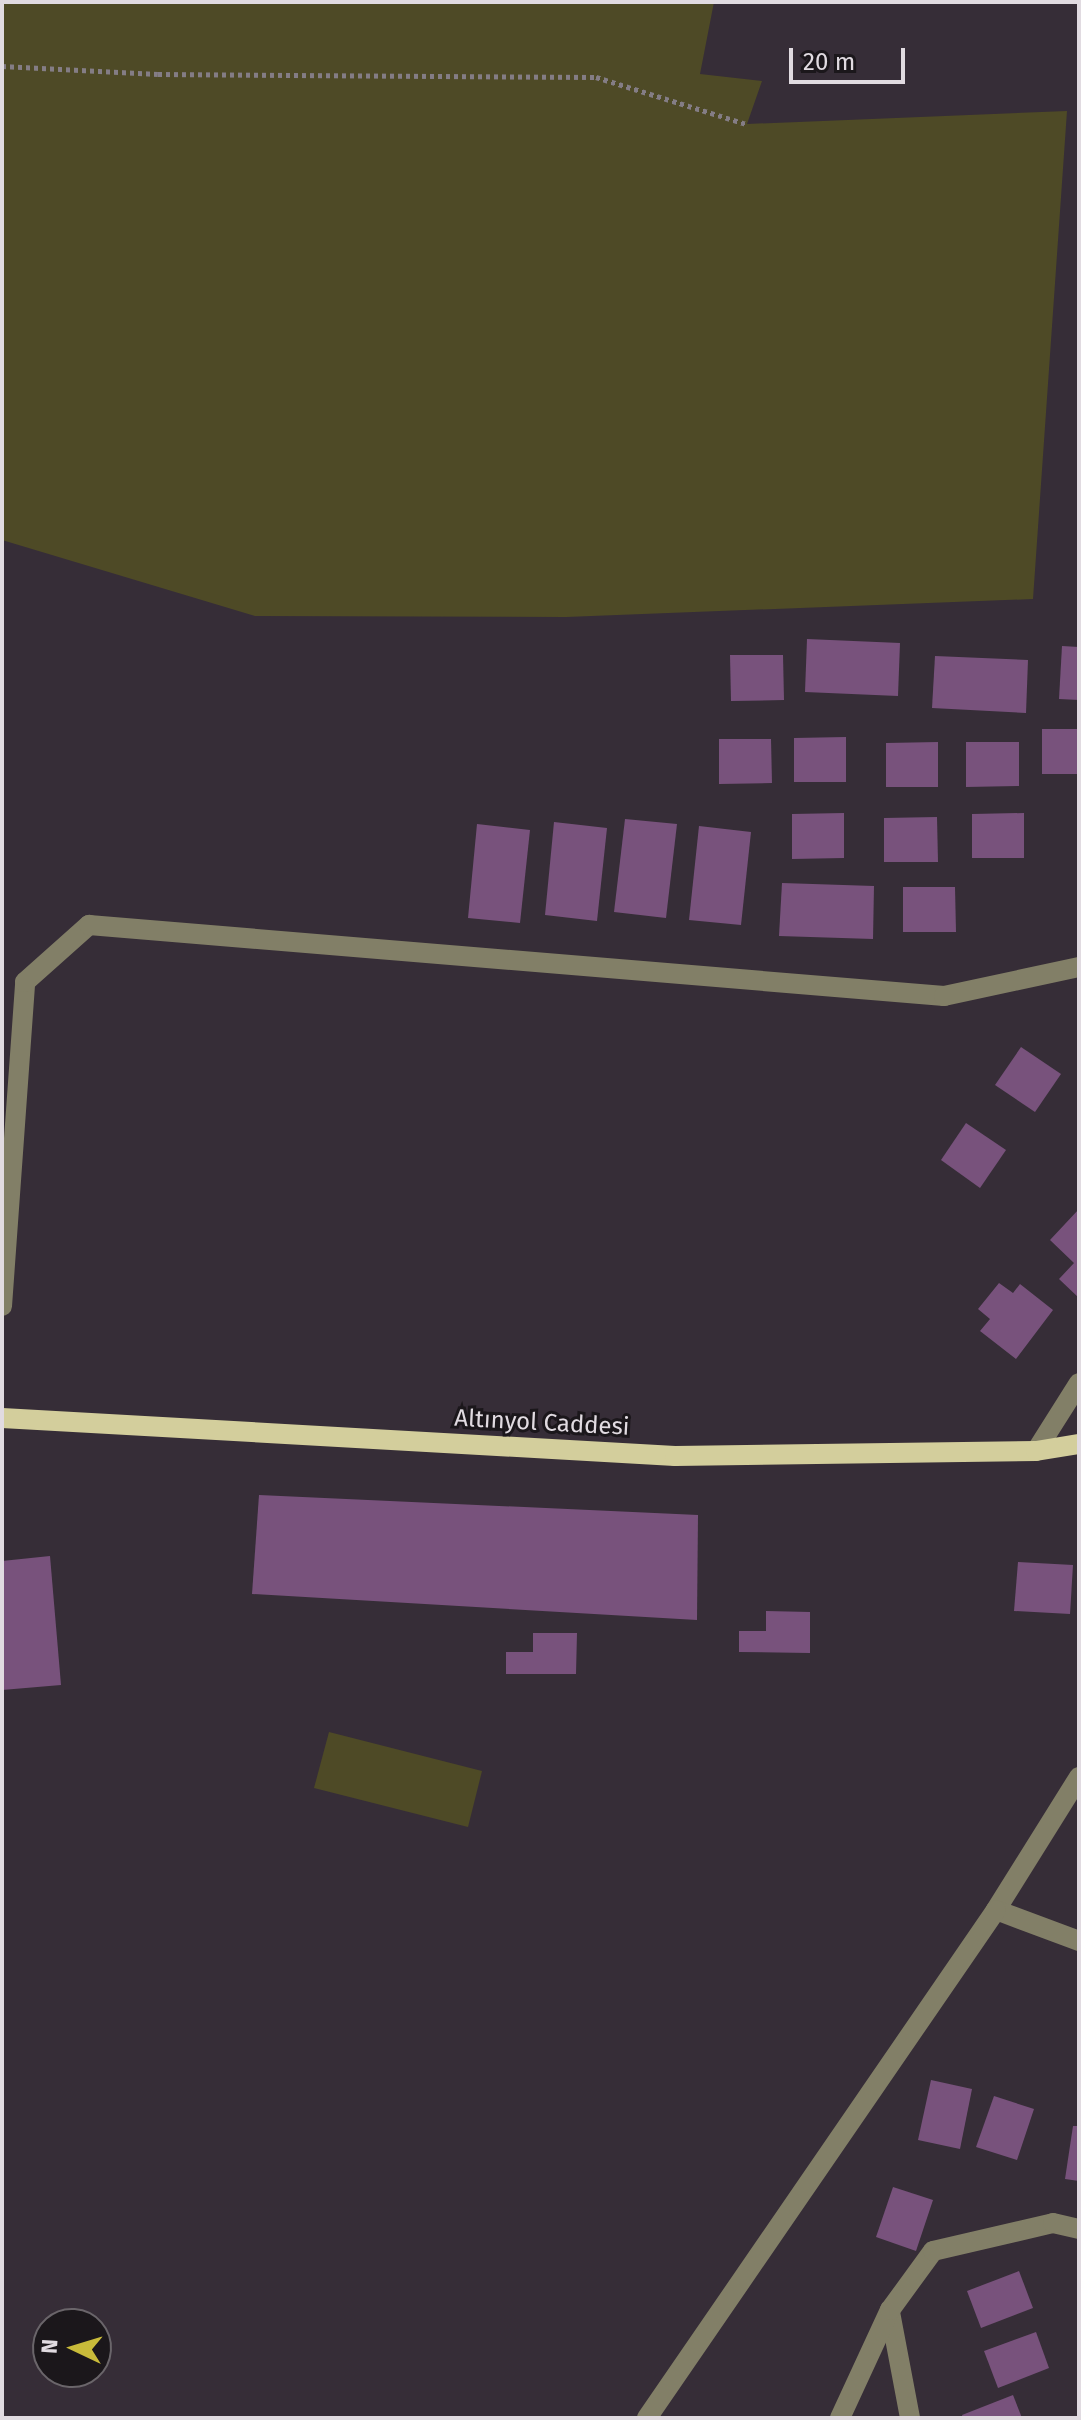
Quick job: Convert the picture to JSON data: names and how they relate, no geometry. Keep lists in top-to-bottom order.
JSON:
{
  "streets": {
    "main road": ["Altınyol Caddesi"]
  },
  "scale_bar": "20 m",
  "north": "left"
}
